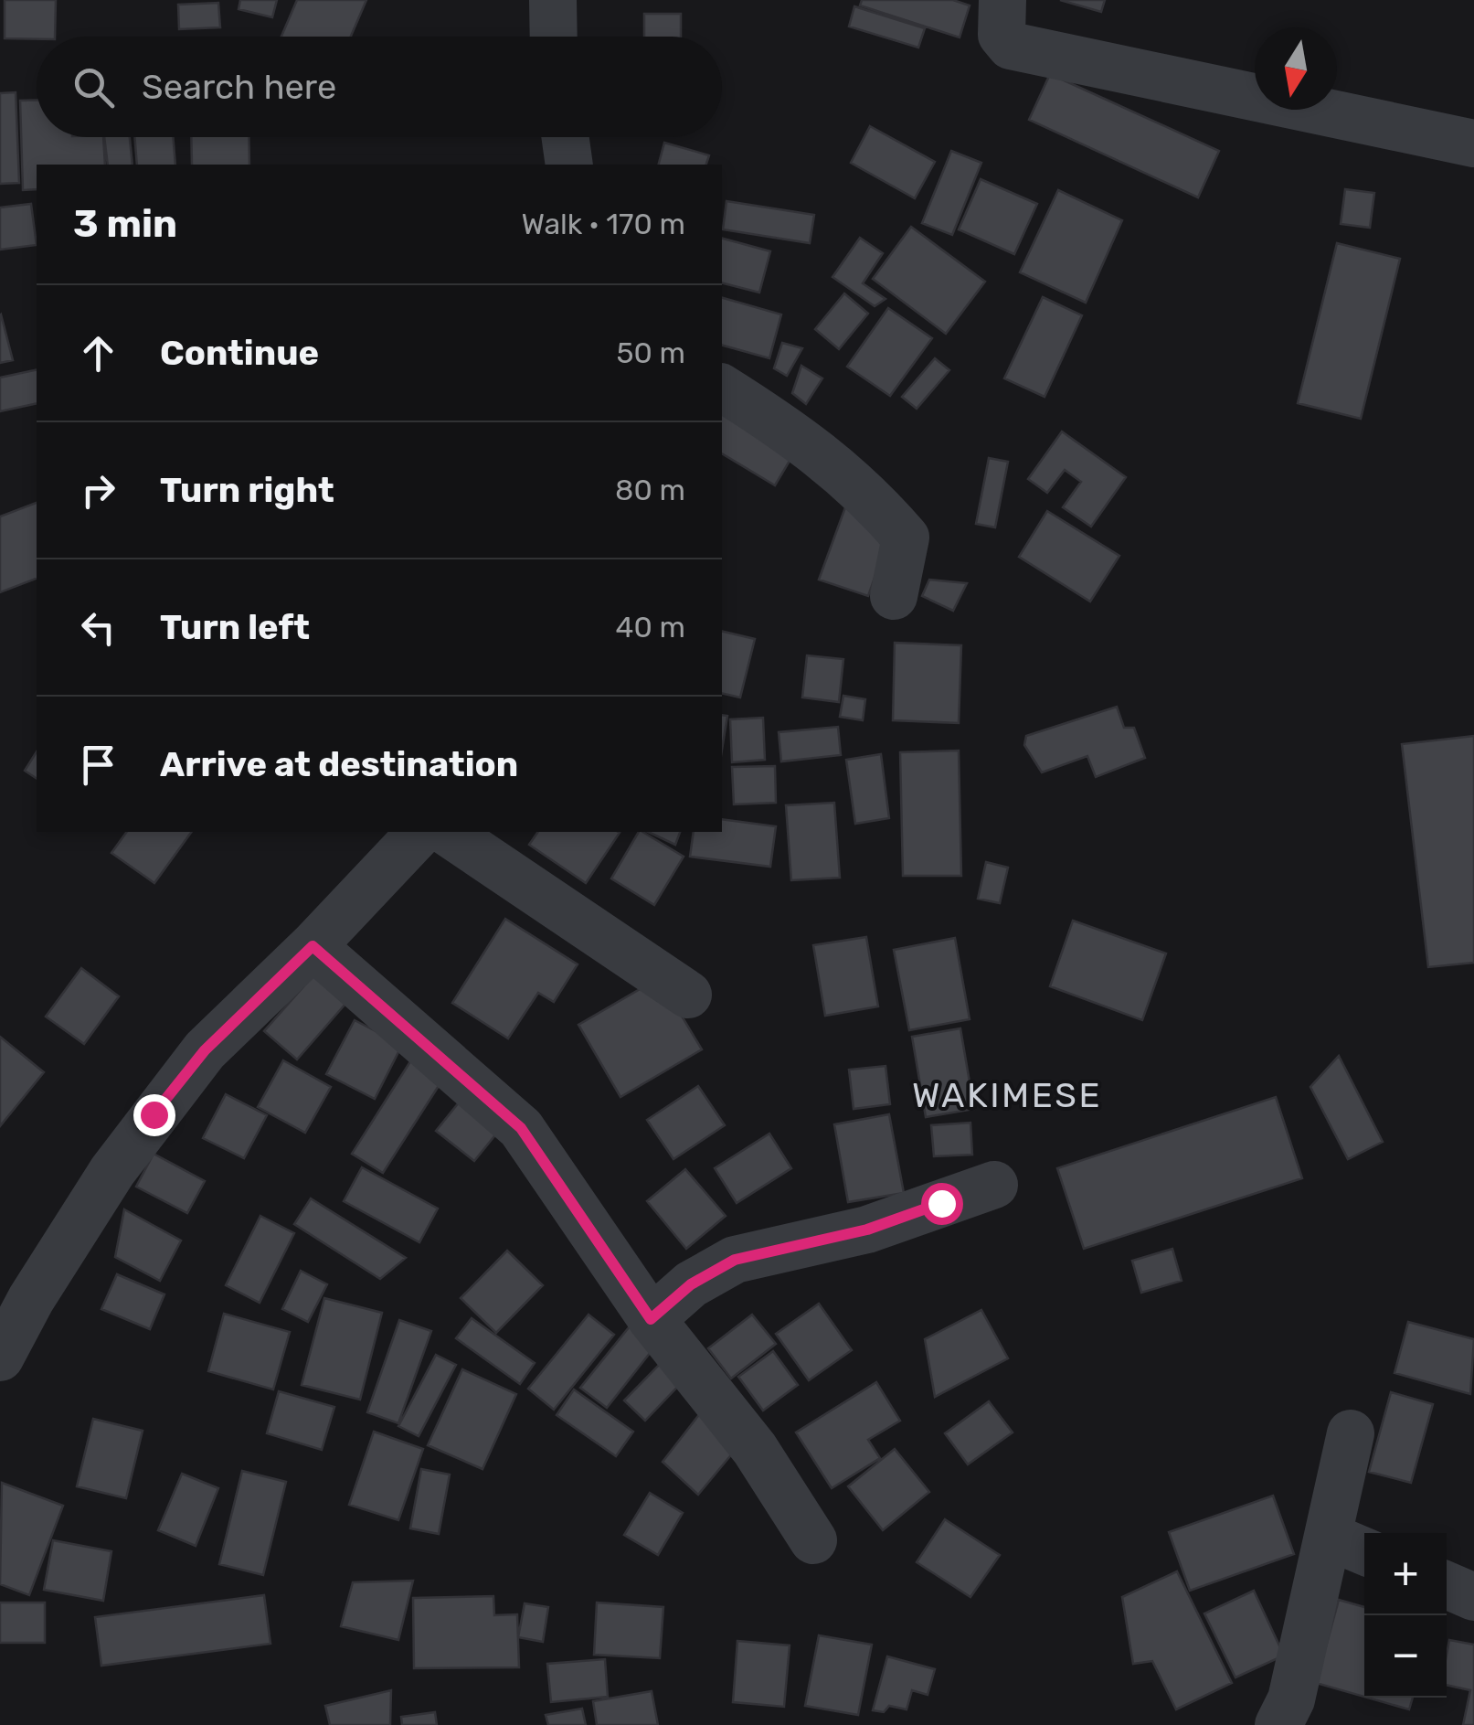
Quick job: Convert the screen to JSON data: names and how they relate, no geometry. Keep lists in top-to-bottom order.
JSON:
{
  "districts": ["WAKIMESE"],
  "north": "bottom",
  "page": {
    "search": "Search here",
    "heading": ["3 min", "Walk · 170 m"],
    "list": [
      ["Continue", "50 m"],
      ["Turn right", "80 m"],
      ["Turn left", "40 m"],
      "Arrive at destination"
    ],
    "map_buttons": ["+", "−"]
  }
}
